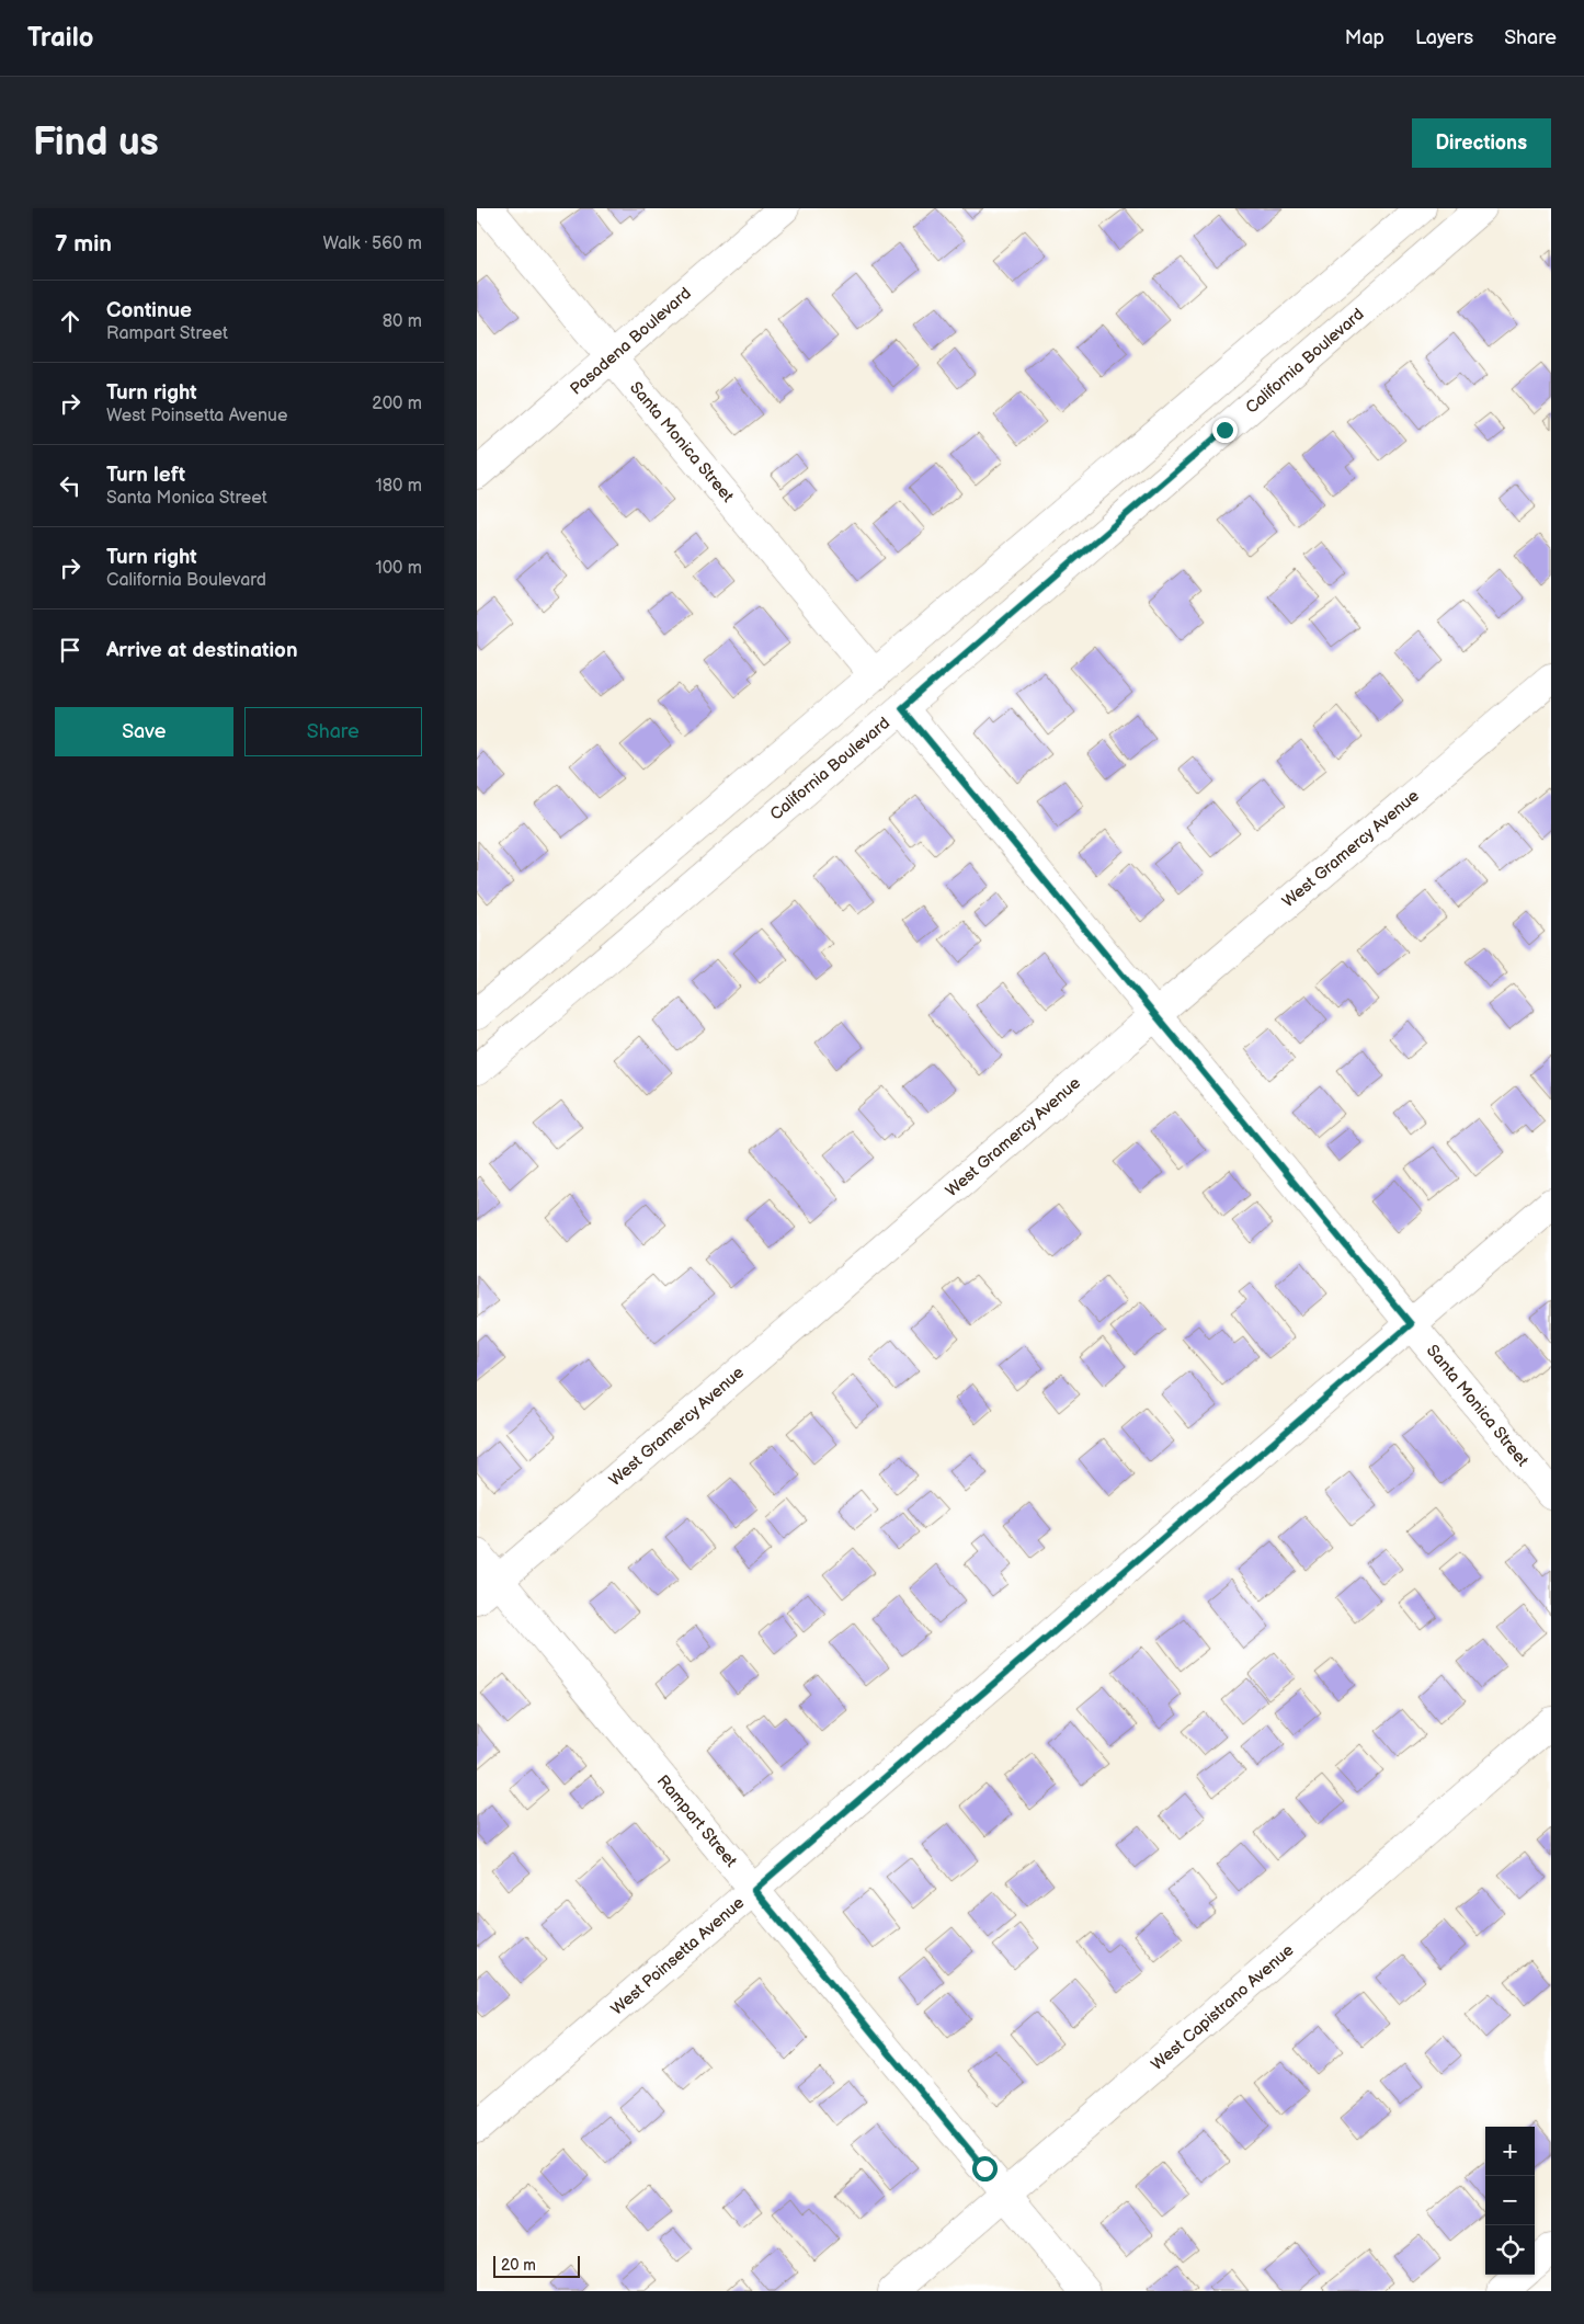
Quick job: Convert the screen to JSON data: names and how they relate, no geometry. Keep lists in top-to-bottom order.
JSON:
{
  "streets": {
    "street": [
      "Pasadena Boulevard",
      "California Boulevard",
      "Santa Monica Street",
      "West Gramercy Avenue",
      "Rampart Street",
      "West Poinsetta Avenue",
      "West Capistrano Avenue"
    ]
  },
  "crossings": [
    ["Pasadena Boulevard", "Santa Monica Street"],
    ["California Boulevard", "Santa Monica Street"],
    ["Santa Monica Street", "West Gramercy Avenue"],
    ["Santa Monica Street", "West Poinsetta Avenue"],
    ["West Gramercy Avenue", "Rampart Street"],
    ["Rampart Street", "West Poinsetta Avenue"],
    ["Rampart Street", "West Capistrano Avenue"]
  ],
  "scale_bar": "20 m",
  "page": {
    "header": "Trailo",
    "nav": ["Map", "Layers", "Share"],
    "buttons": [
      "Directions",
      ["Save", "Share"]
    ],
    "title": "Find us",
    "heading": ["7 min", "Walk · 560 m"],
    "list": [
      ["Continue", "Rampart Street", "80 m"],
      ["Turn right", "West Poinsetta Avenue", "200 m"],
      ["Turn left", "Santa Monica Street", "180 m"],
      ["Turn right", "California Boulevard", "100 m"],
      "Arrive at destination"
    ],
    "map_buttons": ["+", "−"],
    "scale": "20 m"
  }
}
